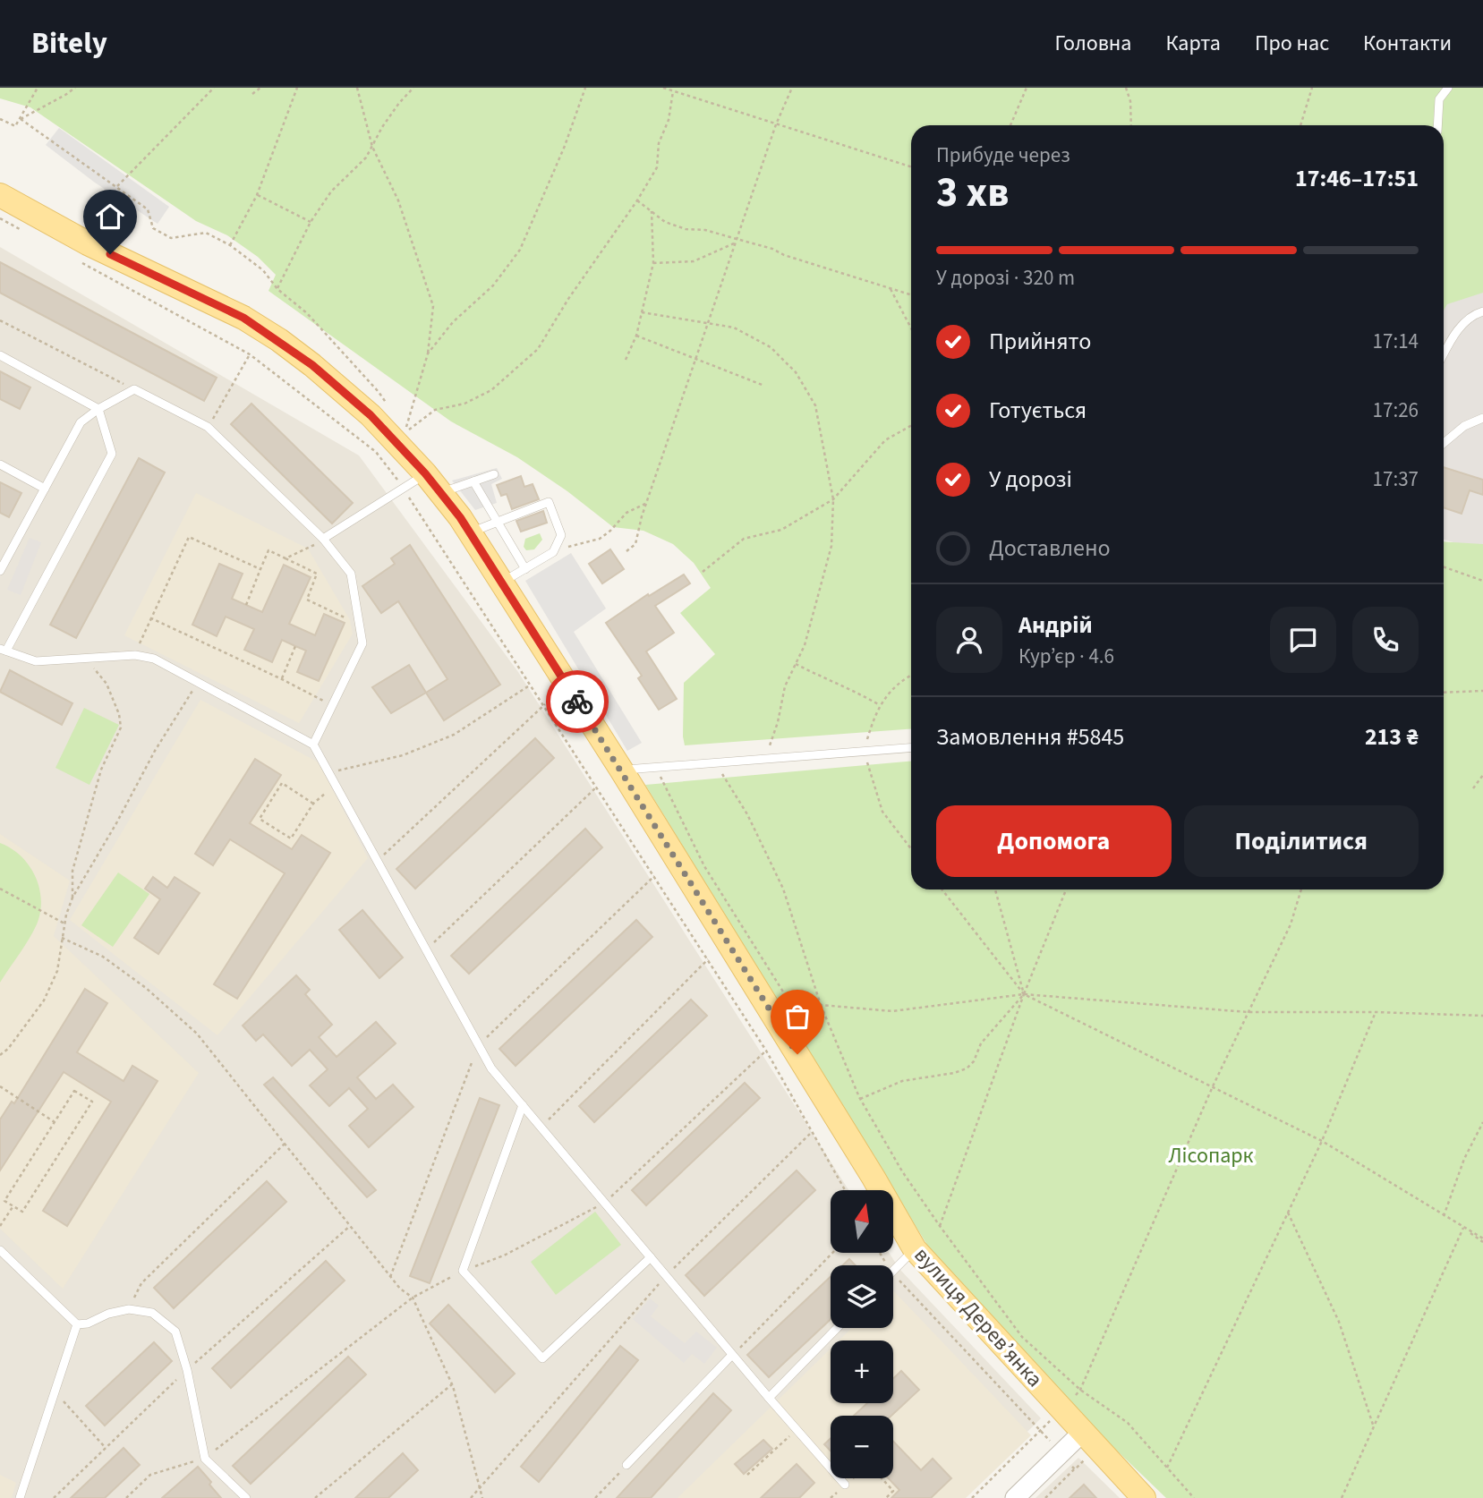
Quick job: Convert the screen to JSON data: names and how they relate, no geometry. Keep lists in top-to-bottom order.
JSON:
{
  "streets": {
    "main road": ["вулиця Дерев’янка"]
  },
  "parks": ["Лісопарк"],
  "north": "top",
  "page": {
    "header": "Bitely",
    "nav": [
      "Головна",
      "Карта",
      "Про нас",
      "Контакти"
    ],
    "heading": ["3 хв", "Прибуде через", "17:46–17:51"],
    "panel": [
      "Андрій",
      "Кур’єр · 4.6",
      "Замовлення #5845",
      "213 ₴"
    ],
    "bar": "У дорозі · 320 m",
    "list": [
      ["Прийнято", "17:14"],
      ["Готується", "17:26"],
      ["У дорозі", "17:37"],
      "Доставлено"
    ],
    "buttons": ["Допомога", "Поділитися"],
    "map_buttons": ["+", "−"]
  }
}
